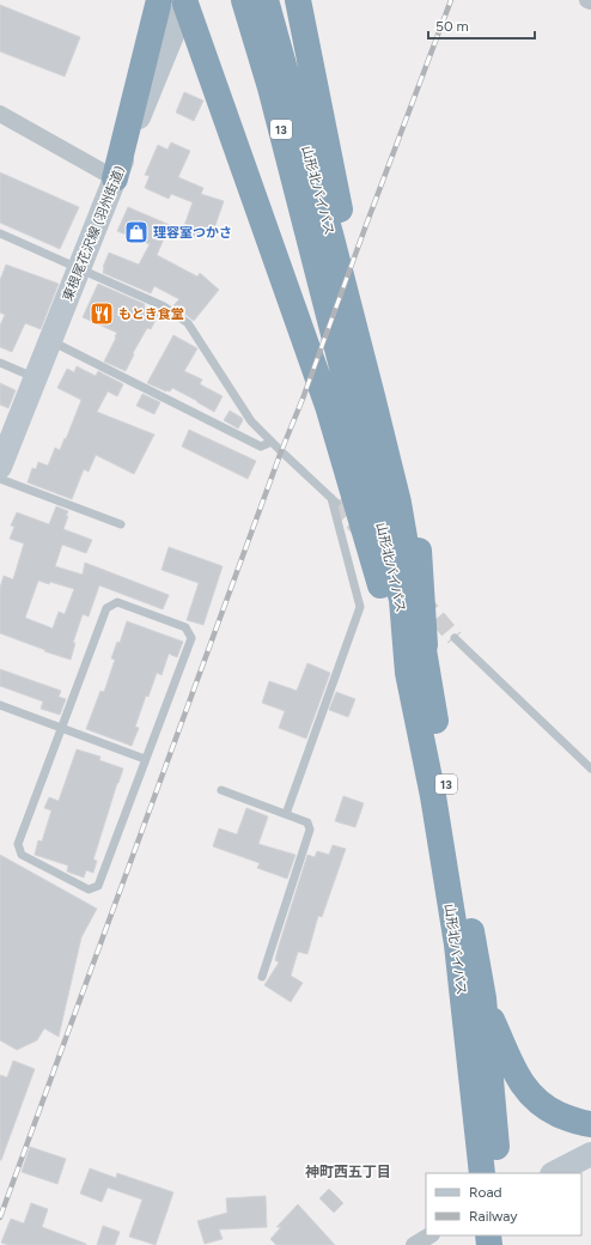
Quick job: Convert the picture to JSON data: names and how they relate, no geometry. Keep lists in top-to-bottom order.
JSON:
{
  "streets": {
    "highway": ["13", "山形北バイパス"],
    "main road": ["東根尾花沢線 (羽州街道)"]
  },
  "districts": ["神町西五丁目"],
  "places": {
    "shop": ["理容室つかさ"],
    "restaurant": ["もとき食堂"]
  },
  "legend": ["Road", "Railway"],
  "scale_bar": "50 m"
}
